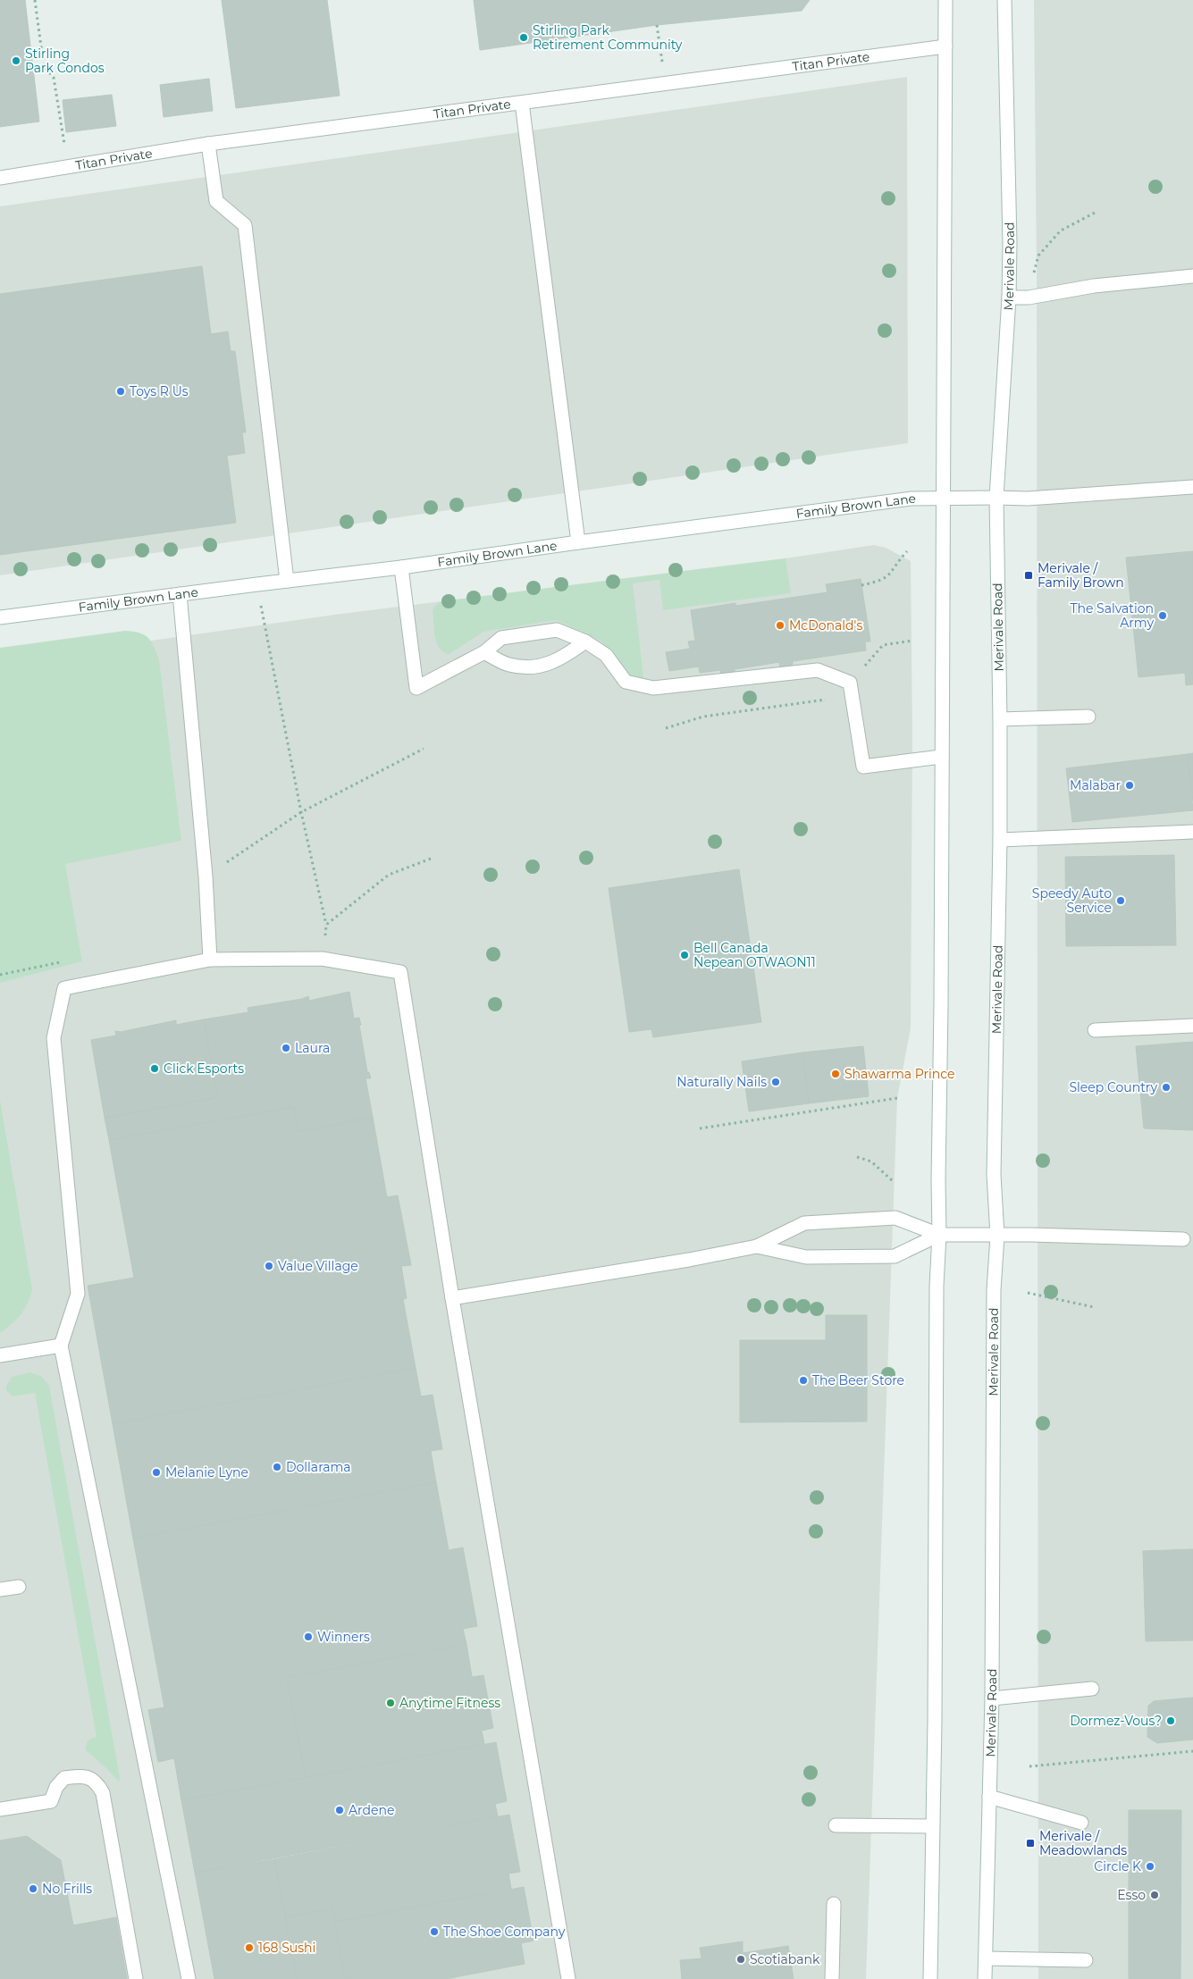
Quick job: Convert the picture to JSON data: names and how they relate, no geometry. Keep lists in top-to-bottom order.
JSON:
{
  "streets": {
    "main road": ["Titan Private", "Merivale Road", "Family Brown Lane"]
  },
  "crossings": [
    ["Merivale Road", "Family Brown Lane"]
  ],
  "places": {
    "other": [
      "Stirling Park Retirement Community",
      "Stirling Park Condos",
      "Toys R Us",
      "The Salvation Army",
      "McDonald's",
      "Malabar",
      "Speedy Auto Service",
      "Bell Canada Nepean OTWAON11",
      "Laura",
      "Click Esports",
      "Shawarma Prince",
      "Naturally Nails",
      "Sleep Country",
      "Value Village",
      "The Beer Store",
      "Dollarama",
      "Melanie Lyne",
      "Winners",
      "Anytime Fitness",
      "Dormez-Vous?",
      "Ardene",
      "Circle K",
      "No Frills",
      "Esso",
      "The Shoe Company",
      "168 Sushi",
      "Scotiabank"
    ],
    "transit": ["Merivale / Family Brown", "Merivale / Meadowlands"]
  }
}
